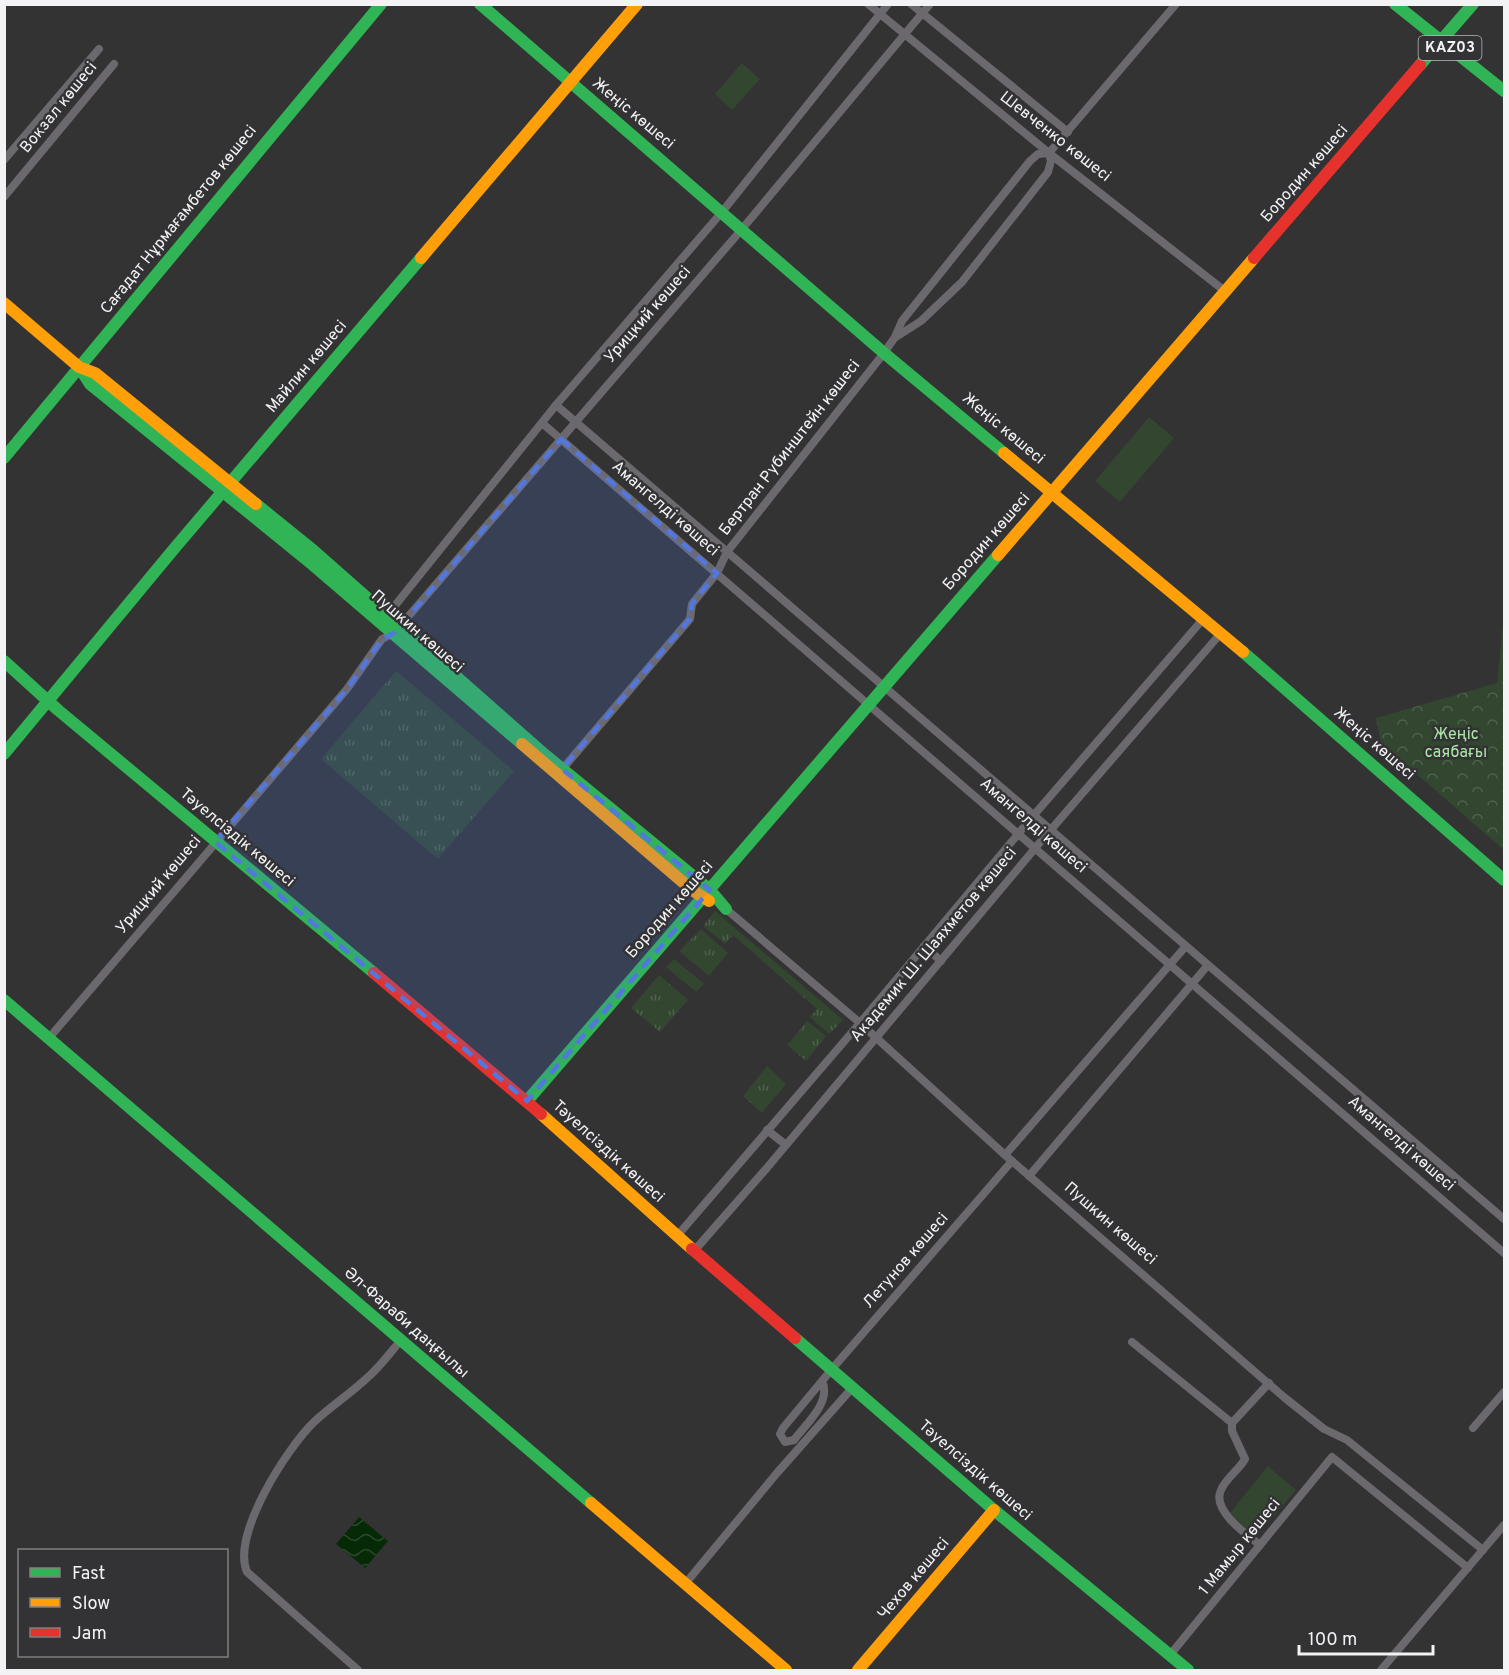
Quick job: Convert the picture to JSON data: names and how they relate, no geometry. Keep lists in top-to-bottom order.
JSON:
{
  "streets": {
    "street": [
      "KАZ03",
      "Вокзал көшесі",
      "Жеңіс көшесі",
      "Шевченко көшесі",
      "Бородин көшесі",
      "Сағадат Нұрмағамбетов көшесі",
      "Урицкий көшесі",
      "Майлин көшесі",
      "Бертран Рубинштейн көшесі",
      "Амангелді көшесі",
      "Пушкин көшесі",
      "Тәуелсіздік көшесі",
      "Академик Ш. Шаяхметов көшесі",
      "Летунов көшесі",
      "Әл-Фараби даңғылы",
      "1 Мамыр көшесі",
      "Чехов көшесі"
    ]
  },
  "crossings": [
    ["KАZ03", "Бородин көшесі"],
    ["Жеңіс көшесі", "Бородин көшесі"],
    ["Жеңіс көшесі", "Урицкий көшесі"],
    ["Жеңіс көшесі", "Майлин көшесі"],
    ["Жеңіс көшесі", "Бертран Рубинштейн көшесі"],
    ["Жеңіс көшесі", "Академик Ш. Шаяхметов көшесі"],
    ["Шевченко көшесі", "Бородин көшесі"],
    ["Шевченко көшесі", "Урицкий көшесі"],
    ["Бородин көшесі", "Амангелді көшесі"],
    ["Бородин көшесі", "Пушкин көшесі"],
    ["Бородин көшесі", "Тәуелсіздік көшесі"],
    ["Сағадат Нұрмағамбетов көшесі", "Пушкин көшесі"],
    ["Урицкий көшесі", "Амангелді көшесі"],
    ["Урицкий көшесі", "Пушкин көшесі"],
    ["Урицкий көшесі", "Тәуелсіздік көшесі"],
    ["Урицкий көшесі", "Әл-Фараби даңғылы"],
    ["Майлин көшесі", "Пушкин көшесі"],
    ["Майлин көшесі", "Тәуелсіздік көшесі"],
    ["Бертран Рубинштейн көшесі", "Амангелді көшесі"],
    ["Бертран Рубинштейн көшесі", "Пушкин көшесі"],
    ["Амангелді көшесі", "Академик Ш. Шаяхметов көшесі"],
    ["Амангелді көшесі", "Летунов көшесі"],
    ["Пушкин көшесі", "Академик Ш. Шаяхметов көшесі"],
    ["Пушкин көшесі", "Летунов көшесі"],
    ["Тәуелсіздік көшесі", "Академик Ш. Шаяхметов көшесі"],
    ["Тәуелсіздік көшесі", "Летунов көшесі"],
    ["Тәуелсіздік көшесі", "1 Мамыр көшесі"],
    ["Тәуелсіздік көшесі", "Чехов көшесі"]
  ],
  "parks": ["Жеңіс саябағы"],
  "legend": ["Fast", "Slow", "Jam"],
  "scale_bar": "100 m"
}
